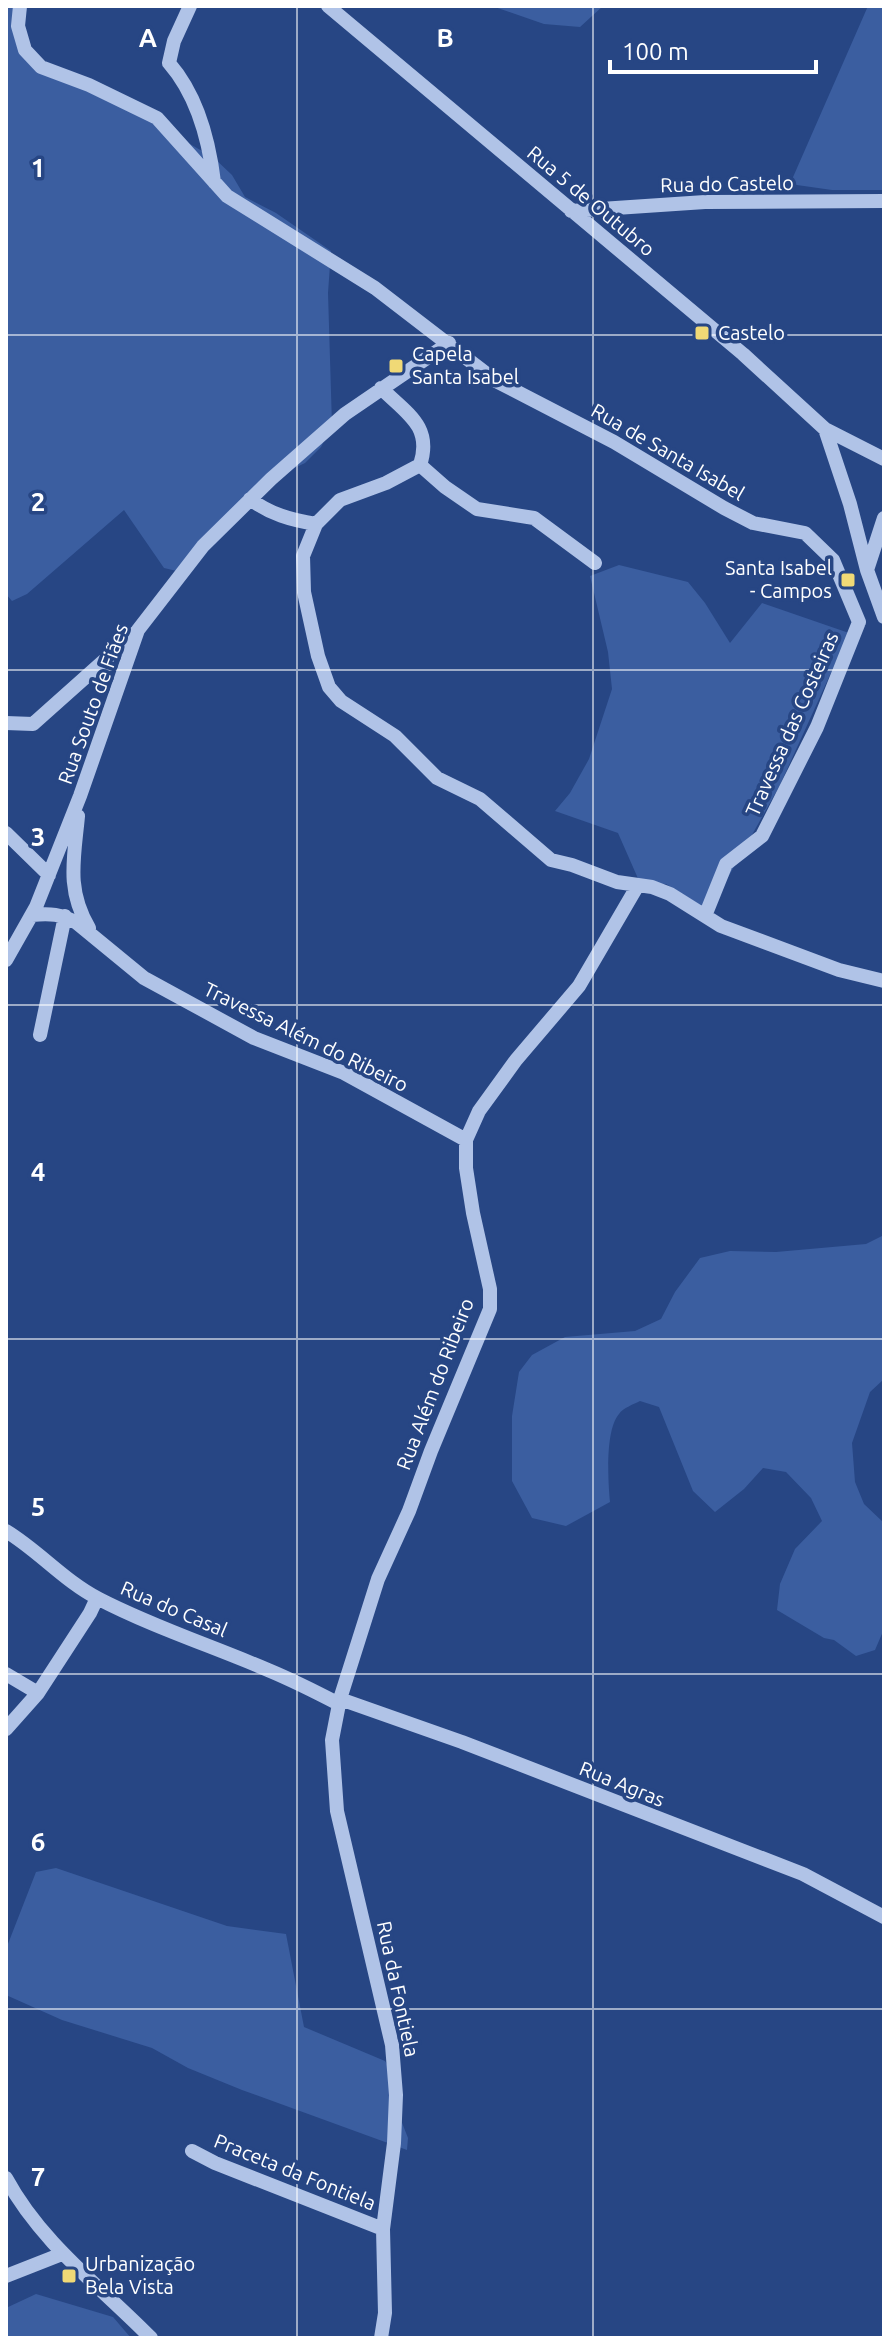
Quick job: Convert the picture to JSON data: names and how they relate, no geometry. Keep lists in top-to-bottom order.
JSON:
{
  "streets": {
    "street": [
      "Rua do Castelo",
      "Rua 5 de Outubro",
      "Rua de Santa Isabel",
      "Rua Souto de Fiães",
      "Travessa das Costeiras",
      "Travessa Além do Ribeiro",
      "Rua Além do Ribeiro",
      "Rua do Casal",
      "Rua Agras",
      "Rua da Fontiela",
      "Praceta da Fontiela"
    ]
  },
  "crossings": [
    ["Rua do Castelo", "Rua 5 de Outubro"],
    ["Rua de Santa Isabel", "Rua Souto de Fiães"],
    ["Rua de Santa Isabel", "Travessa das Costeiras"],
    ["Rua Souto de Fiães", "Travessa Além do Ribeiro"],
    ["Travessa Além do Ribeiro", "Rua Além do Ribeiro"],
    ["Rua Além do Ribeiro", "Rua do Casal"],
    ["Rua Além do Ribeiro", "Rua Agras"],
    ["Rua Além do Ribeiro", "Rua da Fontiela"],
    ["Rua do Casal", "Rua Agras"],
    ["Rua do Casal", "Rua da Fontiela"],
    ["Rua Agras", "Rua da Fontiela"],
    ["Rua da Fontiela", "Praceta da Fontiela"]
  ],
  "places": {
    "transit": [
      "Castelo",
      "Capela Santa Isabel",
      "Santa Isabel - Campos",
      "Urbanização Bela Vista"
    ]
  },
  "scale_bar": "100 m",
  "grid": {
    "columns": ["A", "B"],
    "rows": [
      "1",
      "2",
      "3",
      "4",
      "5",
      "6",
      "7"
    ]
  }
}
